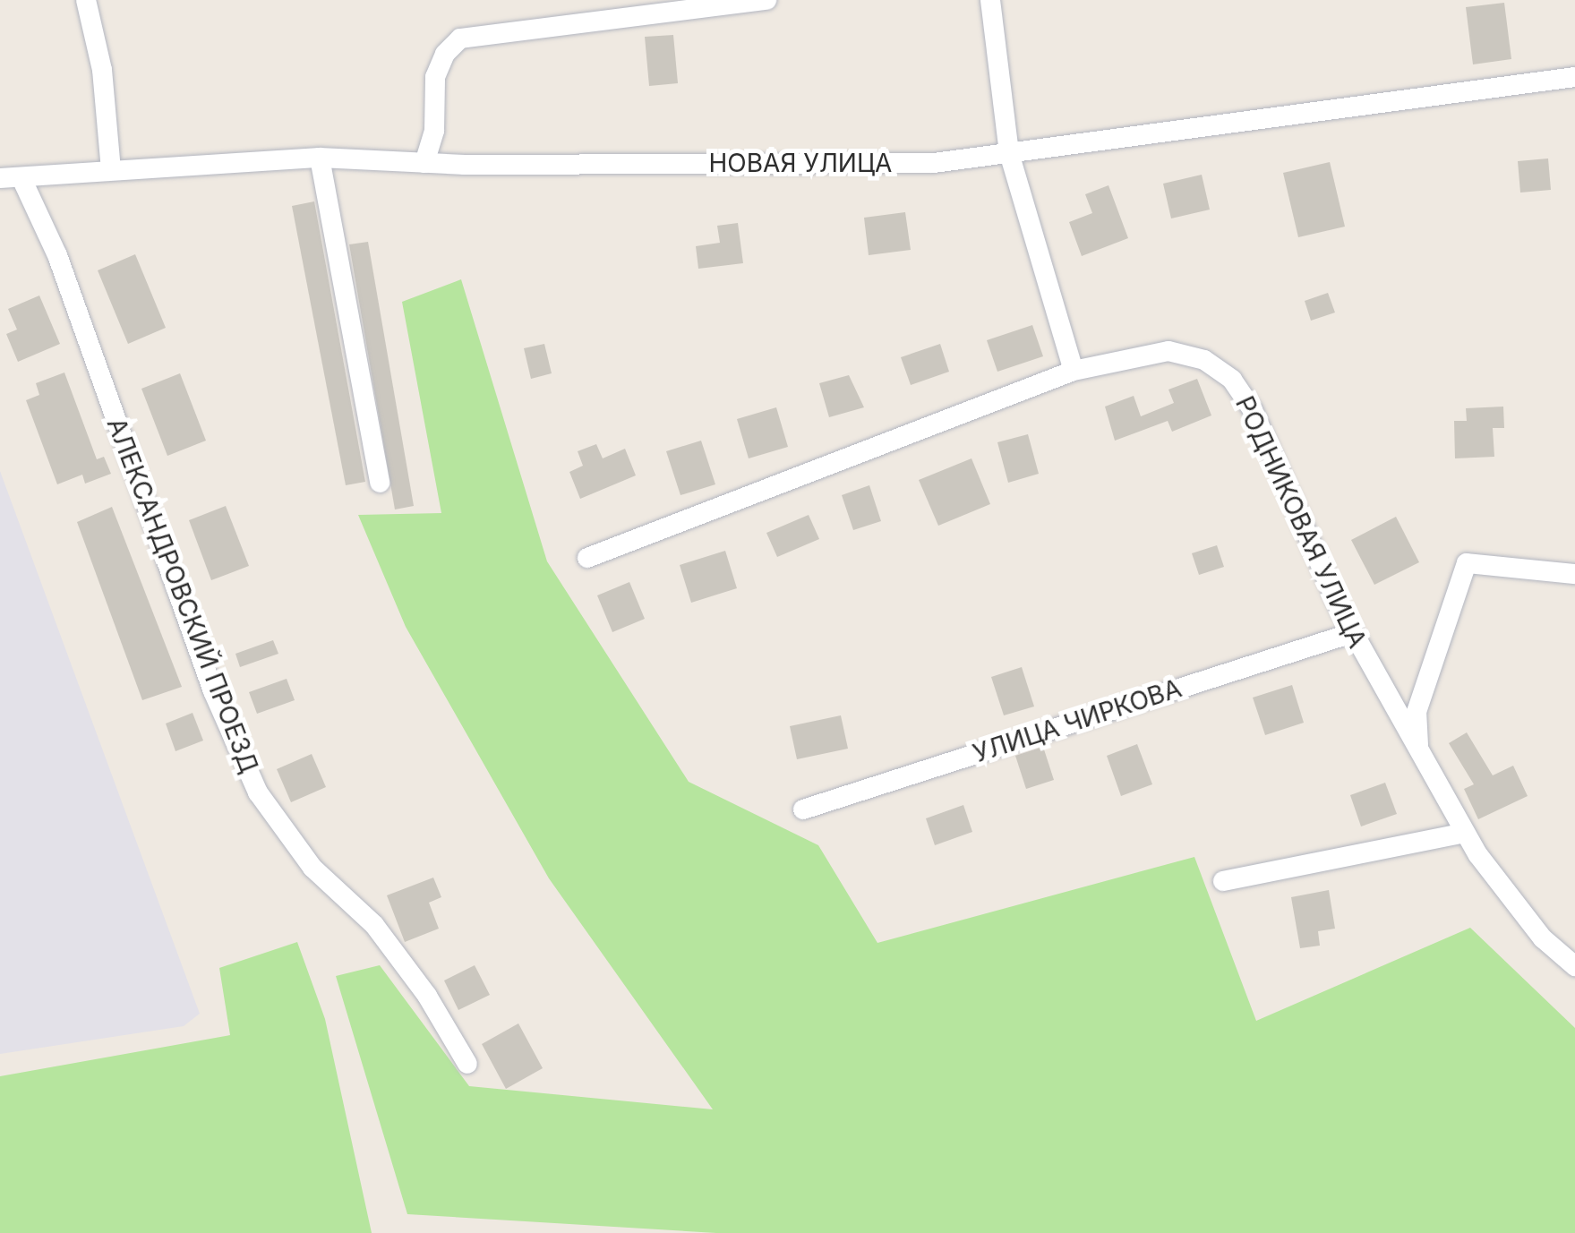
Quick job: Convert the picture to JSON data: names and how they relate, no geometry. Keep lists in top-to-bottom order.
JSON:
{
  "streets": {
    "street": [
      "НОВАЯ УЛИЦА",
      "РОДНИКОВАЯ УЛИЦА",
      "АЛЕКСАНДРОВСКИЙ ПРОЕЗД",
      "УЛИЦА ЧИРКОВА"
    ]
  },
  "crossings": [
    ["НОВАЯ УЛИЦА", "АЛЕКСАНДРОВСКИЙ ПРОЕЗД"],
    ["РОДНИКОВАЯ УЛИЦА", "УЛИЦА ЧИРКОВА"]
  ]
}
